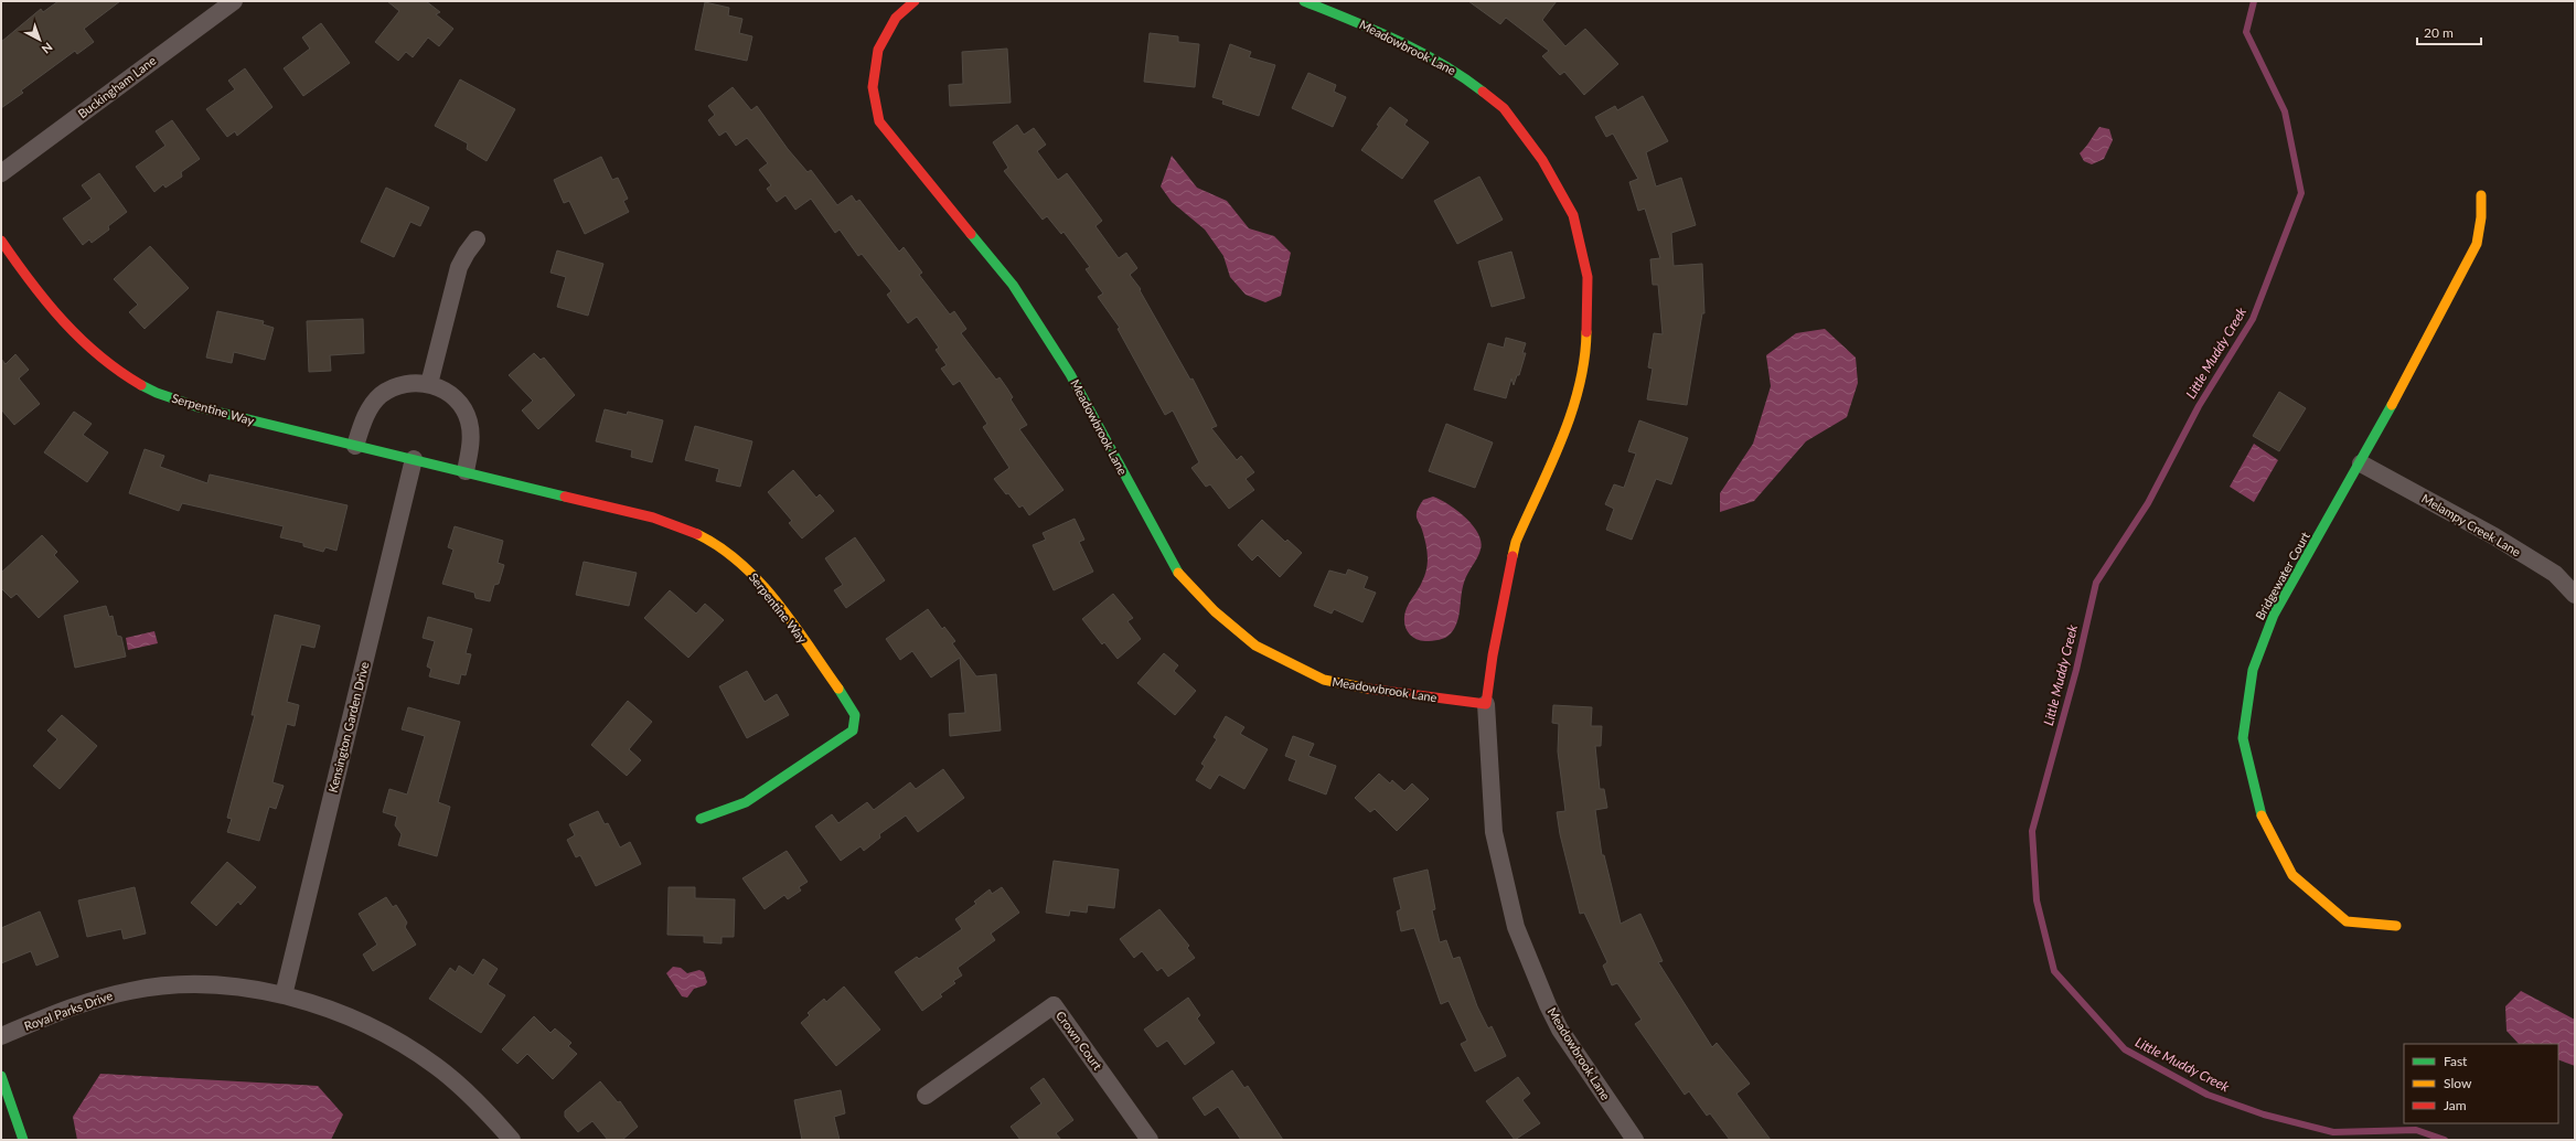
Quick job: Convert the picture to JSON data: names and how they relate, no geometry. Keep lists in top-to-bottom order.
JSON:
{
  "streets": {
    "street": [
      "Meadowbrook Lane",
      "Buckingham Lane",
      "Serpentine Way",
      "Melampy Creek Lane",
      "Bridgewater Court",
      "Kensington Garden Drive",
      "Royal Parks Drive",
      "Crown Court"
    ]
  },
  "crossings": [
    ["Serpentine Way", "Kensington Garden Drive"],
    ["Melampy Creek Lane", "Bridgewater Court"],
    ["Kensington Garden Drive", "Royal Parks Drive"]
  ],
  "water": ["Little Muddy Creek"],
  "legend": ["Fast", "Slow", "Jam"],
  "scale_bar": "20 m",
  "north": "bottom right"
}
